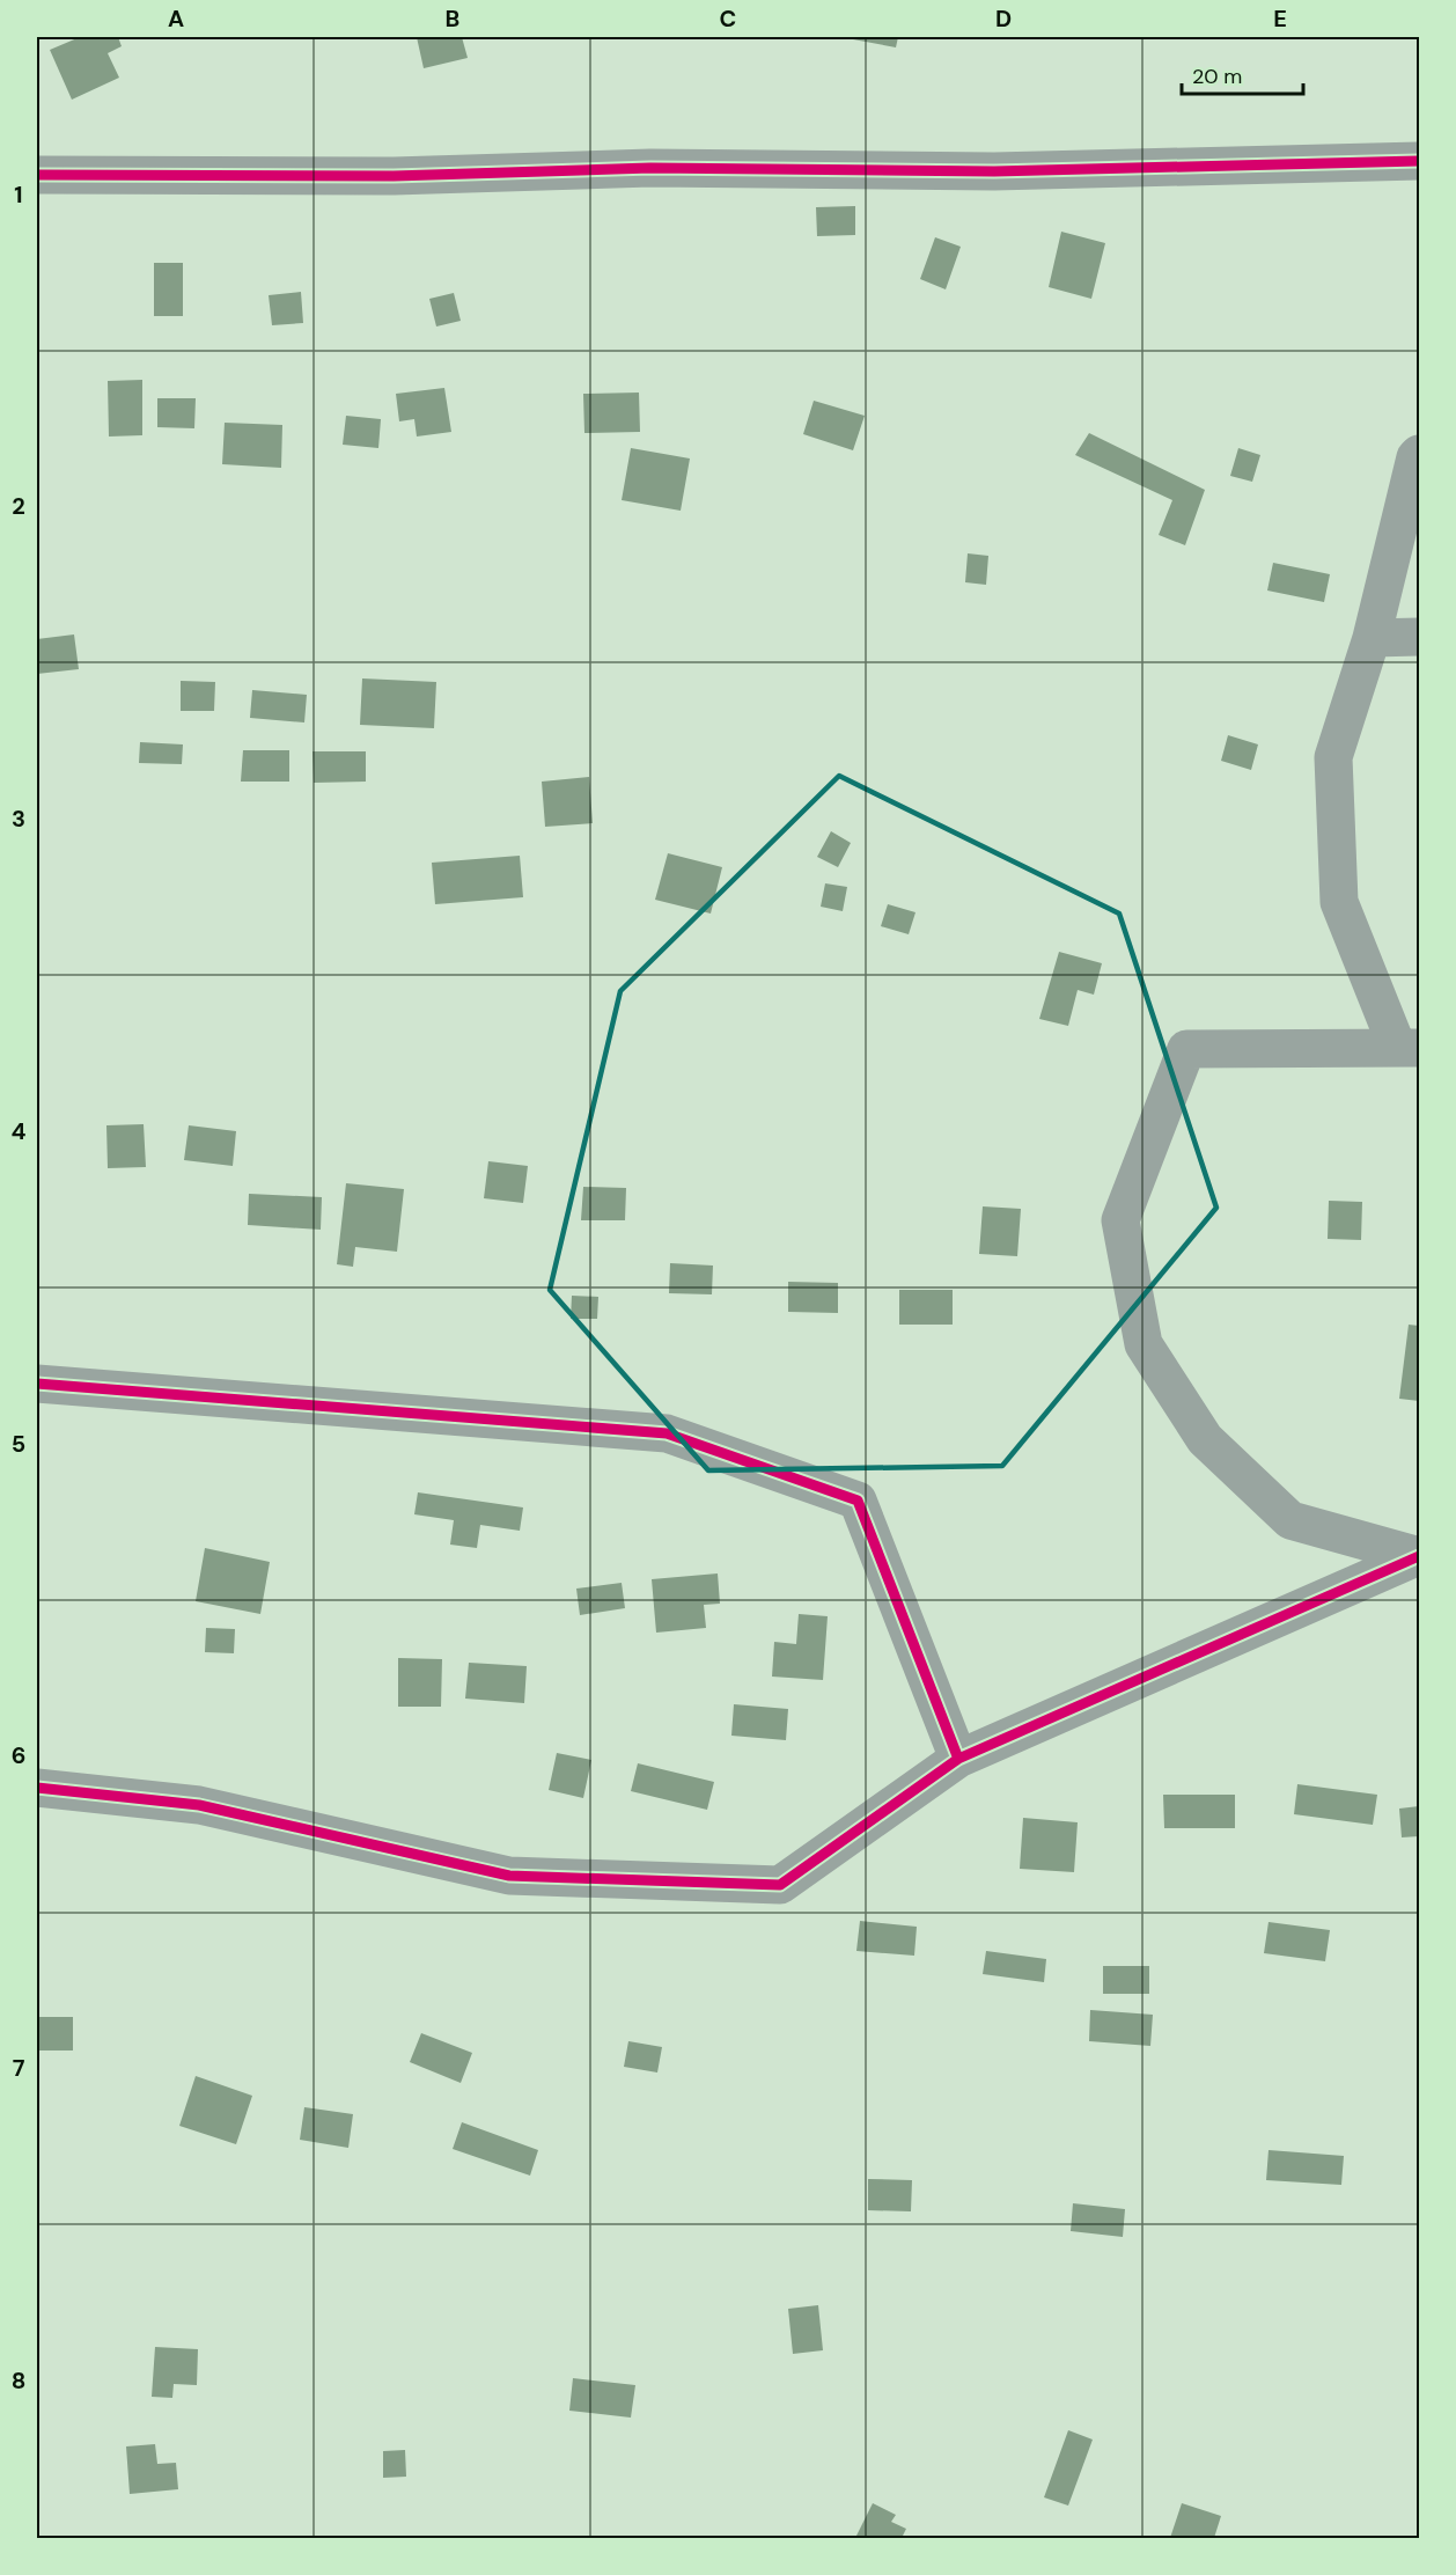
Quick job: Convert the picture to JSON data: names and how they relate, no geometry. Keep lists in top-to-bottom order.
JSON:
{
  "scale_bar": "20 m",
  "grid": {
    "columns": [
      "A",
      "B",
      "C",
      "D",
      "E"
    ],
    "rows": [
      "1",
      "2",
      "3",
      "4",
      "5",
      "6",
      "7",
      "8"
    ]
  }
}
